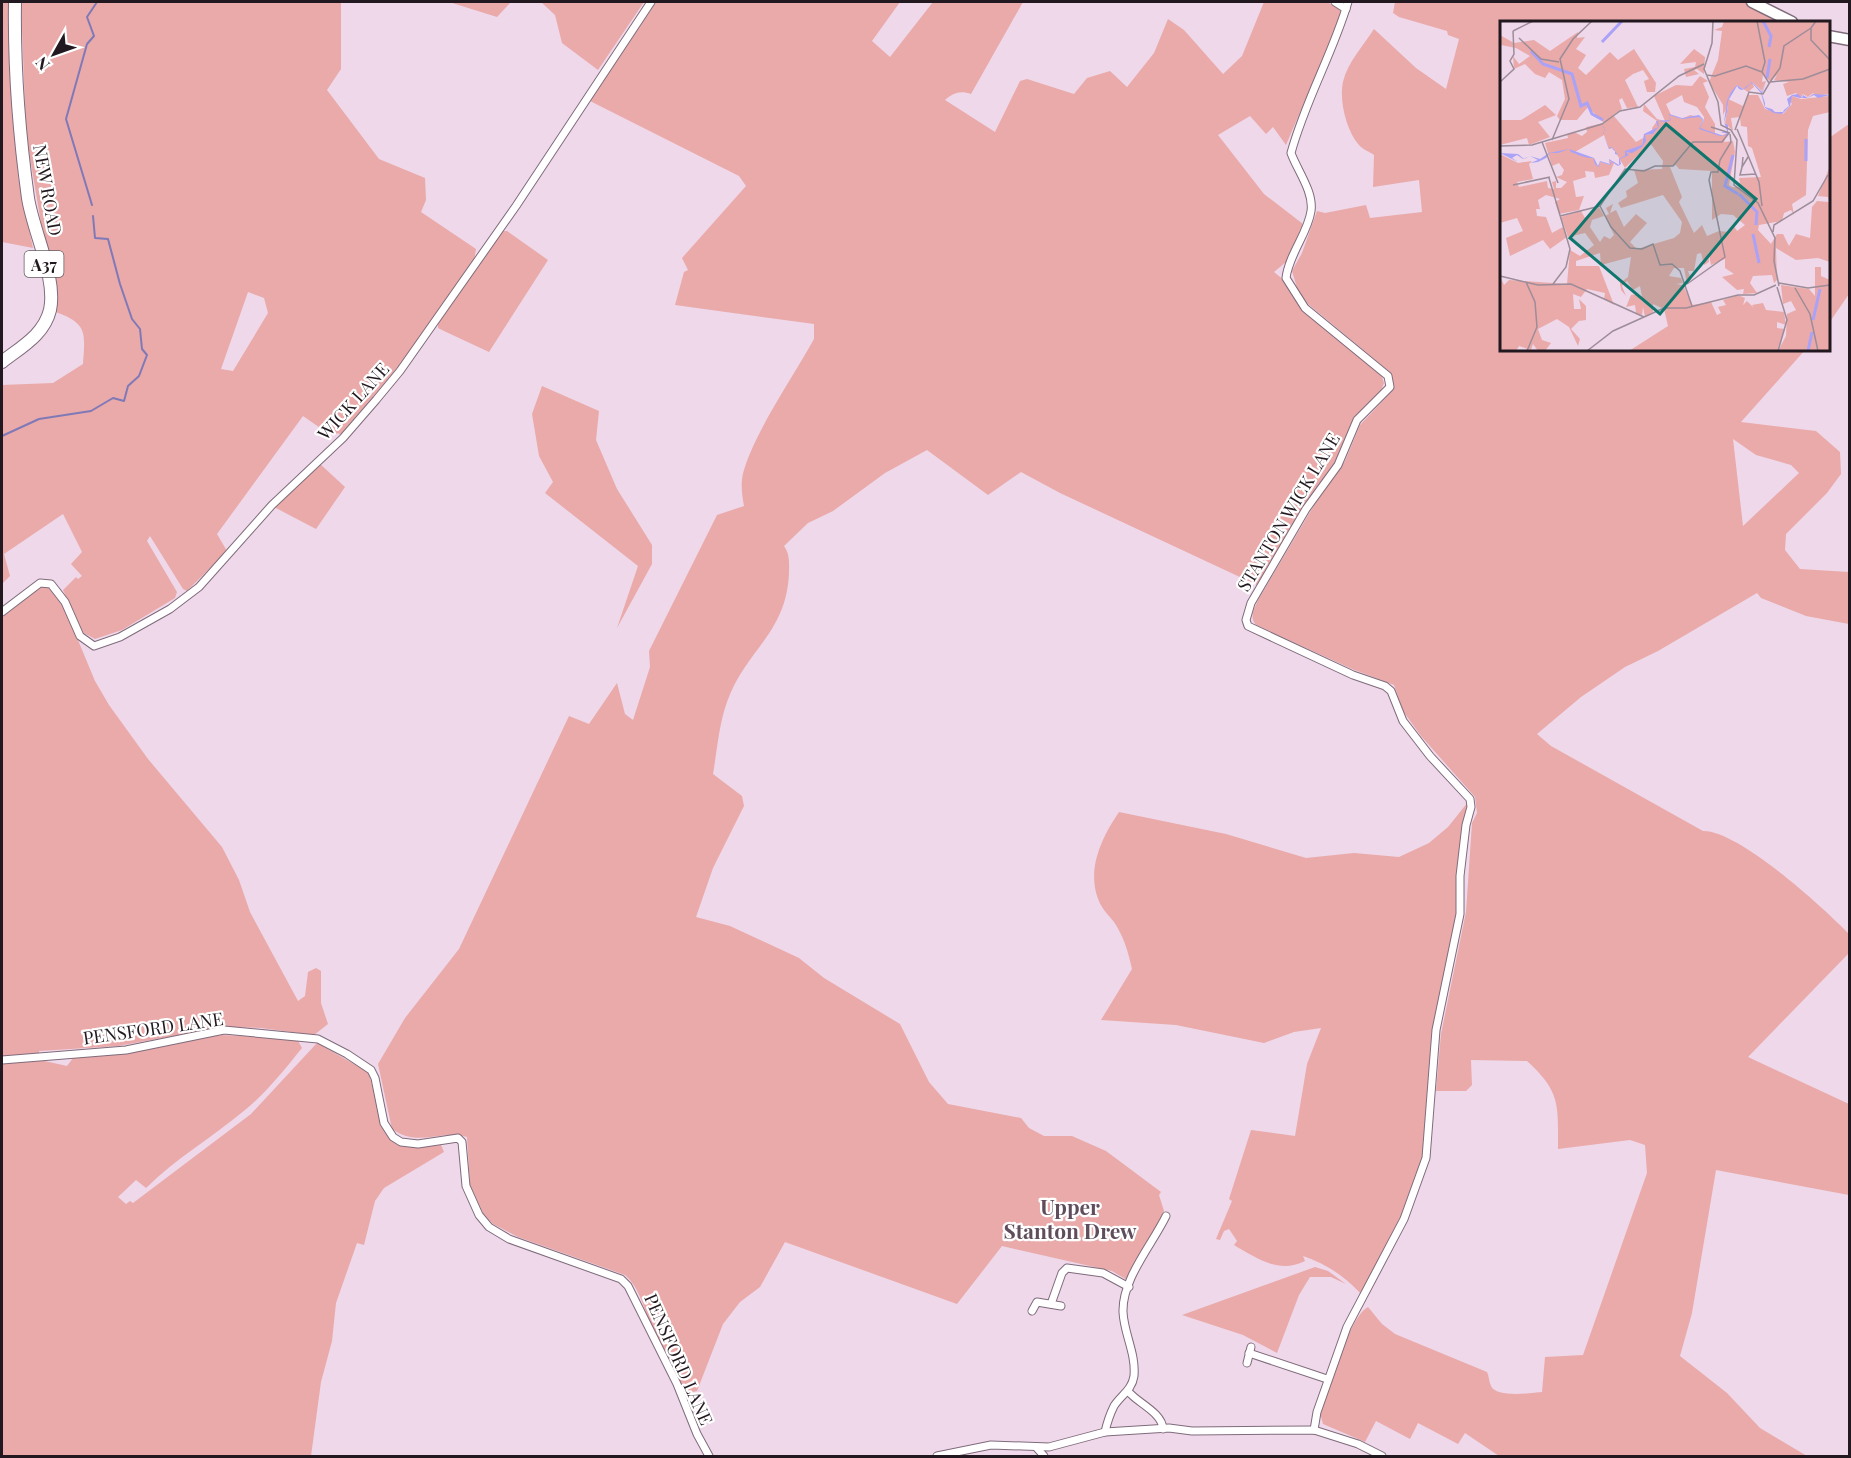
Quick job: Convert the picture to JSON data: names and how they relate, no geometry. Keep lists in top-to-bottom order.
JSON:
{
  "streets": {
    "highway": ["NEW ROAD", "A37"],
    "street": ["WICK LANE", "STANTON WICK LANE", "PENSFORD LANE"]
  },
  "districts": ["Upper Stanton Drew"],
  "north": "bottom left"
}
